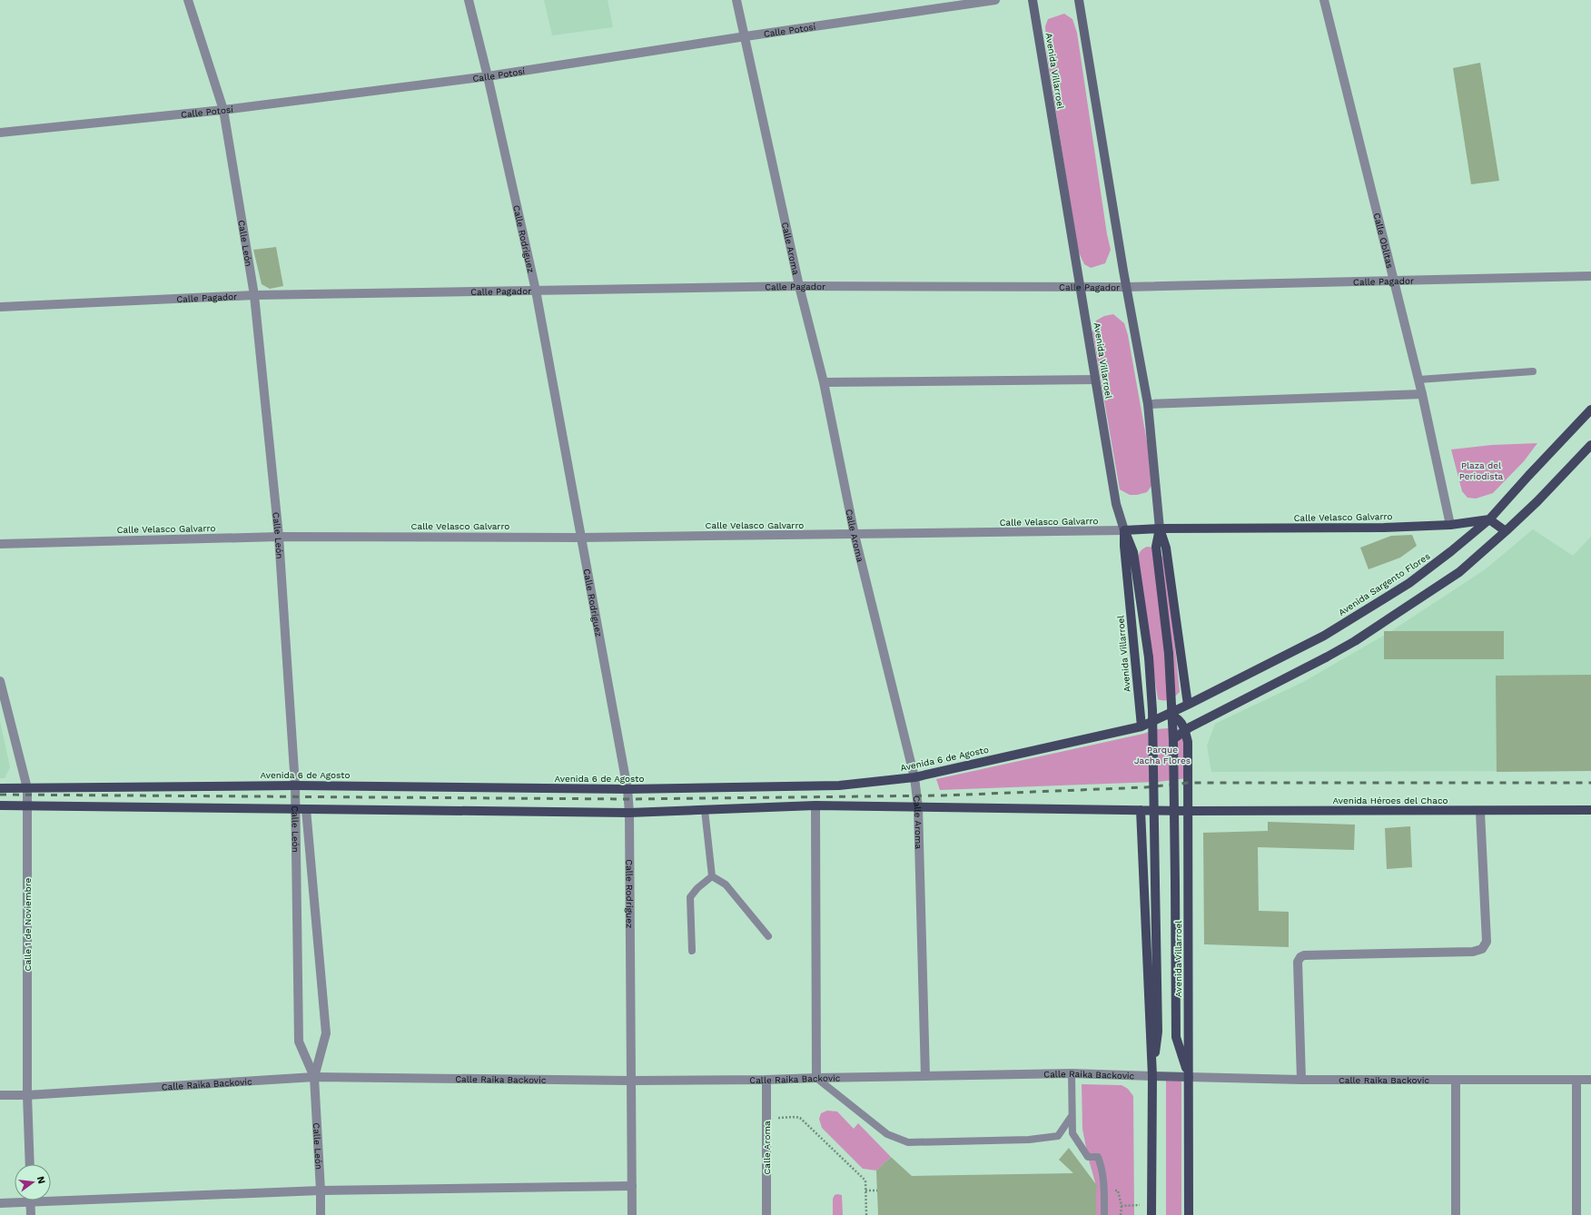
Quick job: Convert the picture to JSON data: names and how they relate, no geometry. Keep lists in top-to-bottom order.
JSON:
{
  "streets": {
    "main road": [
      "Avenida Villarroel",
      "Calle Velasco Galvarro",
      "Avenida Sargento Flores",
      "Avenida 6 de Agosto",
      "Avenida Héroes del Chaco",
      "Calle Raika Backovic"
    ],
    "street": [
      "Calle Potosí",
      "Calle Rodriguez",
      "Calle Oblitas",
      "Calle León",
      "Calle Aroma",
      "Calle Pagador",
      "Calle 1 de Noviembre"
    ]
  },
  "crossings": [
    ["Calle Potosí", "Calle Rodriguez"],
    ["Calle Potosí", "Calle León"],
    ["Calle Potosí", "Calle Aroma"],
    ["Avenida Villarroel", "Calle Pagador"],
    ["Avenida Villarroel", "Calle Velasco Galvarro"],
    ["Avenida Villarroel", "Avenida 6 de Agosto"],
    ["Avenida Villarroel", "Avenida Héroes del Chaco"],
    ["Avenida Villarroel", "Calle Raika Backovic"],
    ["Calle Rodriguez", "Calle Pagador"],
    ["Calle Rodriguez", "Calle Velasco Galvarro"],
    ["Calle Rodriguez", "Avenida 6 de Agosto"],
    ["Calle Rodriguez", "Calle Raika Backovic"],
    ["Calle Oblitas", "Calle Pagador"],
    ["Calle Oblitas", "Calle Velasco Galvarro"],
    ["Calle León", "Calle Pagador"],
    ["Calle León", "Calle Velasco Galvarro"],
    ["Calle León", "Avenida 6 de Agosto"],
    ["Calle León", "Calle Raika Backovic"],
    ["Calle Aroma", "Calle Pagador"],
    ["Calle Aroma", "Calle Velasco Galvarro"],
    ["Calle Aroma", "Avenida 6 de Agosto"],
    ["Calle Aroma", "Calle Raika Backovic"],
    ["Calle Velasco Galvarro", "Avenida Sargento Flores"],
    ["Avenida Sargento Flores", "Avenida 6 de Agosto"],
    ["Avenida 6 de Agosto", "Calle 1 de Noviembre"],
    ["Calle 1 de Noviembre", "Calle Raika Backovic"]
  ],
  "parks": ["Plaza del Periodista", "Parque Jacha Flores"],
  "north": "right"
}
